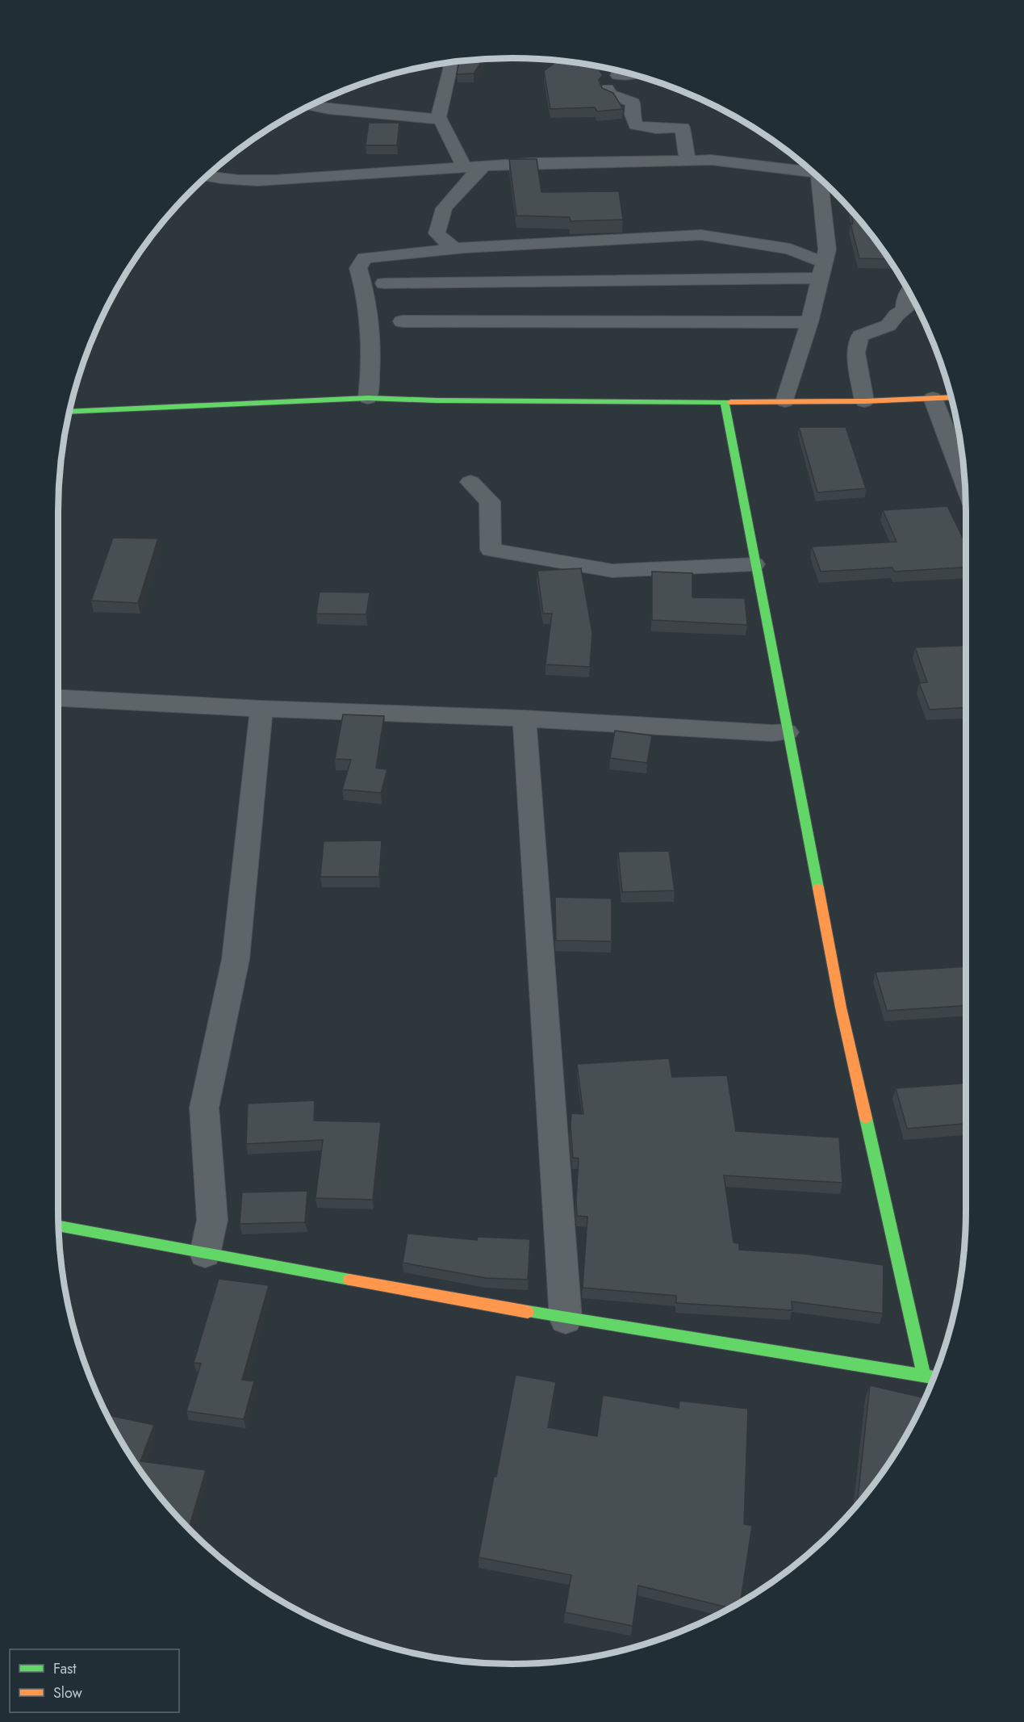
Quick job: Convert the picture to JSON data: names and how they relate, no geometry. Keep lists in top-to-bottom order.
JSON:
{
  "legend": ["Fast", "Slow"]
}
